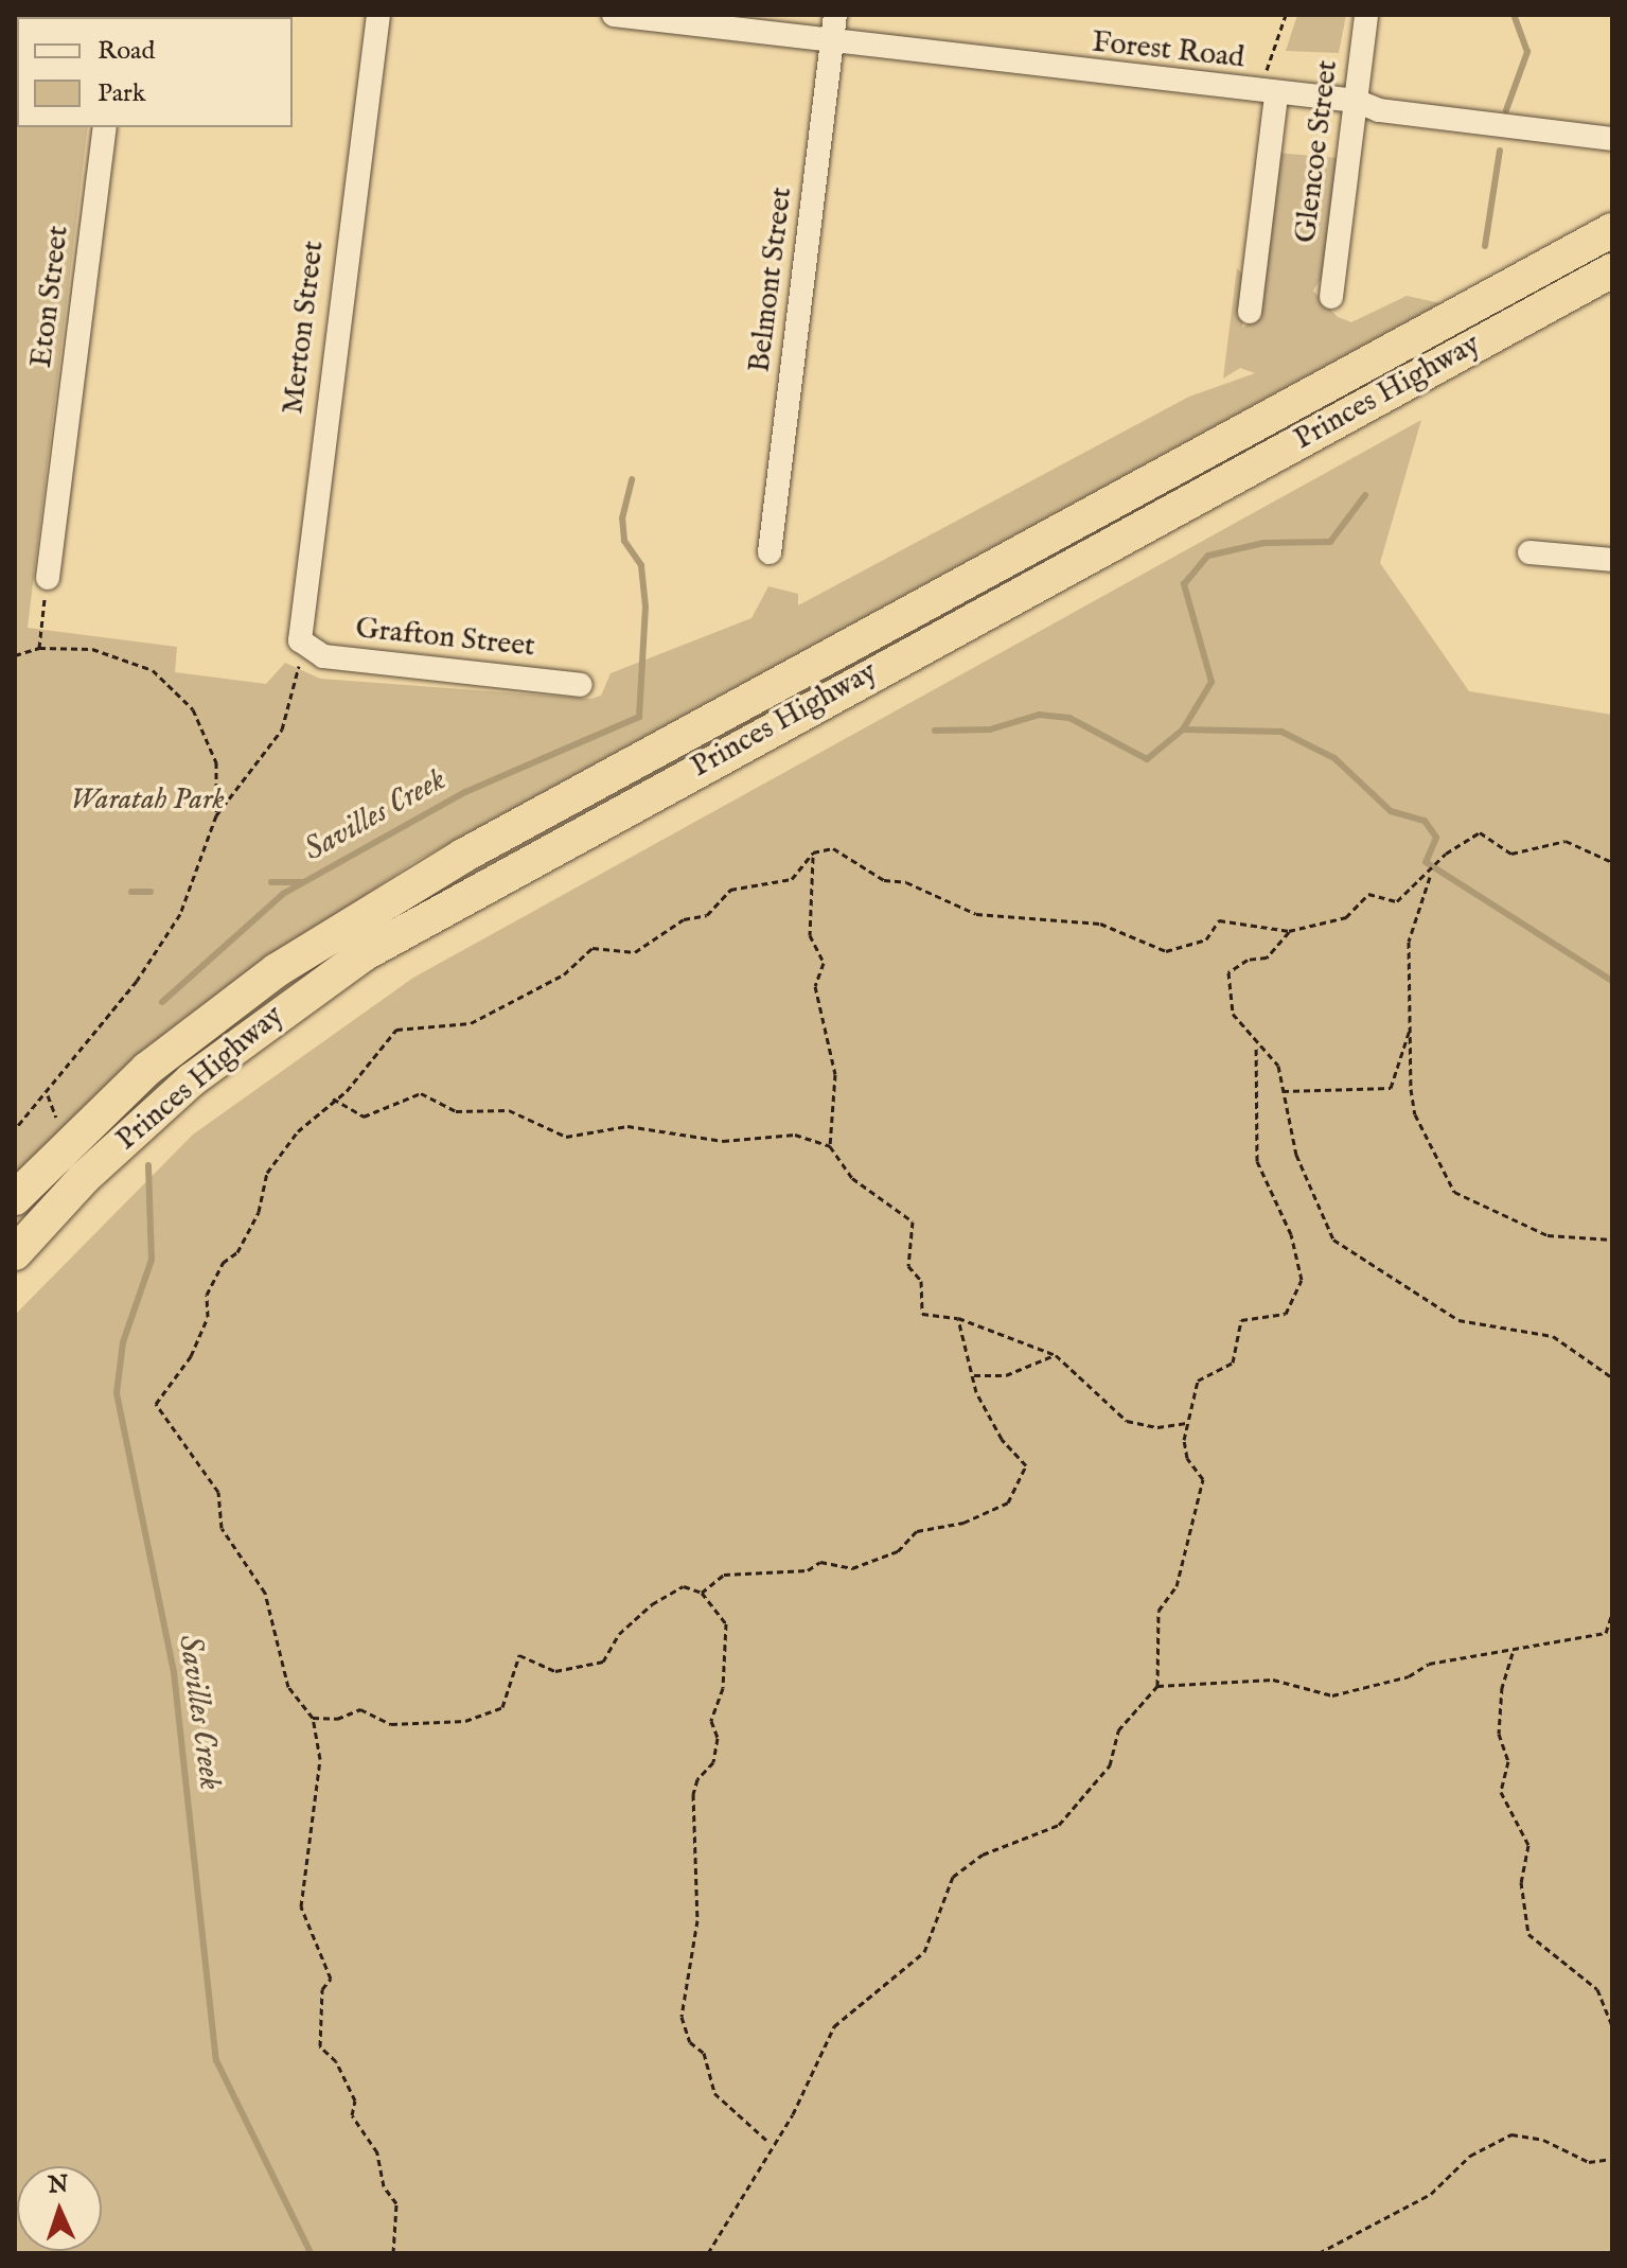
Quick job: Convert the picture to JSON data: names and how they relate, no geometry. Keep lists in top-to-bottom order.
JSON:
{
  "streets": {
    "highway": ["Princes Highway"],
    "street": [
      "Forest Road",
      "Glencoe Street",
      "Belmont Street",
      "Eton Street",
      "Merton Street",
      "Grafton Street"
    ]
  },
  "crossings": [
    ["Forest Road", "Glencoe Street"],
    ["Forest Road", "Belmont Street"],
    ["Merton Street", "Grafton Street"]
  ],
  "water": ["Savilles Creek"],
  "parks": ["Waratah Park"],
  "legend": ["Road", "Park"],
  "north": "top"
}
